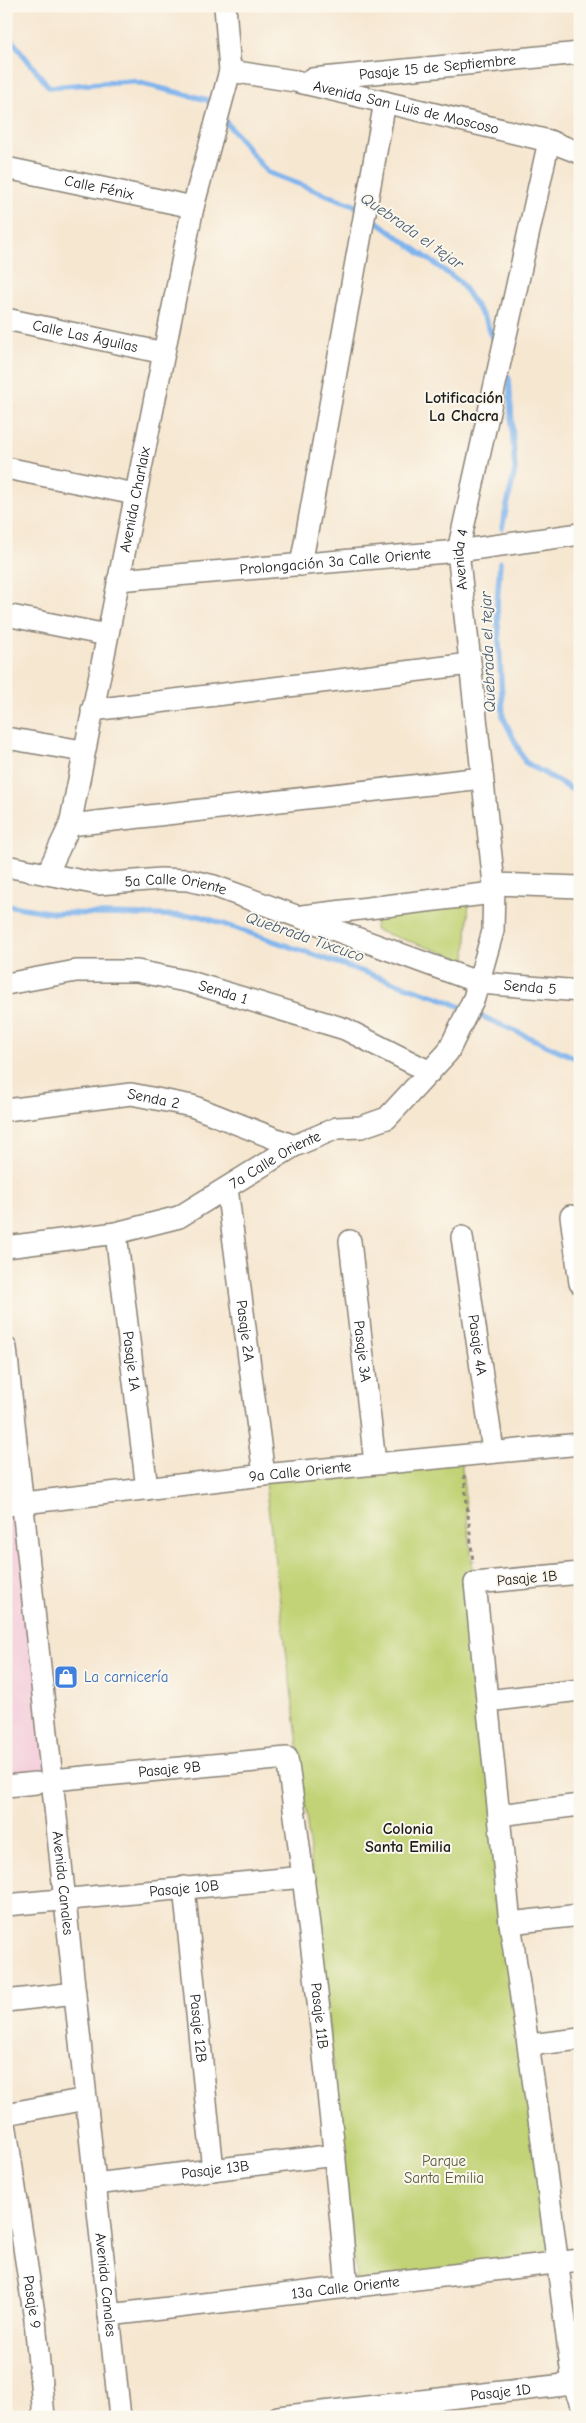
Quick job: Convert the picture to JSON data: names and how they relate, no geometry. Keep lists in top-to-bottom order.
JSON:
{
  "streets": {
    "street": [
      "Pasaje 15 de Septiembre",
      "Avenida San Luis de Moscoso",
      "Calle Fénix",
      "Calle Las Águilas",
      "Avenida Charlaix",
      "Avenida 4",
      "Prolongación 3a Calle Oriente",
      "5a Calle Oriente",
      "Senda 5",
      "Senda 1",
      "Senda 2",
      "7a Calle Oriente",
      "Pasaje 2A",
      "Pasaje 4A",
      "Pasaje 3A",
      "Pasaje 1A",
      "9a Calle Oriente",
      "Pasaje 1B",
      "Pasaje 9B",
      "Avenida Canales",
      "Pasaje 10B",
      "Pasaje 11B",
      "Pasaje 12B",
      "Pasaje 13B",
      "13a Calle Oriente",
      "Pasaje 9",
      "Pasaje 1D"
    ]
  },
  "crossings": [
    ["Pasaje 15 de Septiembre", "Avenida San Luis de Moscoso"],
    ["Avenida San Luis de Moscoso", "Avenida Charlaix"],
    ["Avenida San Luis de Moscoso", "Avenida 4"],
    ["Calle Fénix", "Avenida Charlaix"],
    ["Calle Las Águilas", "Avenida Charlaix"],
    ["Avenida Charlaix", "Prolongación 3a Calle Oriente"],
    ["Avenida Charlaix", "5a Calle Oriente"],
    ["Avenida 4", "Prolongación 3a Calle Oriente"],
    ["Avenida 4", "5a Calle Oriente"],
    ["Avenida 4", "Senda 5"],
    ["Avenida 4", "7a Calle Oriente"],
    ["5a Calle Oriente", "Senda 5"],
    ["5a Calle Oriente", "7a Calle Oriente"],
    ["Senda 5", "7a Calle Oriente"],
    ["Senda 1", "7a Calle Oriente"],
    ["Senda 2", "7a Calle Oriente"],
    ["7a Calle Oriente", "Pasaje 2A"],
    ["7a Calle Oriente", "Pasaje 1A"],
    ["Pasaje 2A", "9a Calle Oriente"],
    ["Pasaje 4A", "9a Calle Oriente"],
    ["Pasaje 3A", "9a Calle Oriente"],
    ["Pasaje 1A", "9a Calle Oriente"],
    ["9a Calle Oriente", "Avenida Canales"],
    ["Pasaje 9B", "Avenida Canales"],
    ["Pasaje 9B", "Pasaje 11B"],
    ["Avenida Canales", "Pasaje 10B"],
    ["Avenida Canales", "Pasaje 13B"],
    ["Avenida Canales", "13a Calle Oriente"],
    ["Pasaje 10B", "Pasaje 11B"],
    ["Pasaje 10B", "Pasaje 12B"],
    ["Pasaje 11B", "Pasaje 13B"],
    ["Pasaje 11B", "13a Calle Oriente"],
    ["Pasaje 12B", "Pasaje 13B"]
  ],
  "districts": ["Lotificación La Chacra", "Colonia Santa Emilia"],
  "water": ["Quebrada el tejar", "Quebrada Tixcuco"],
  "parks": ["Parque Santa Emilia"],
  "places": {
    "shop": ["La carnicería"]
  }
}
